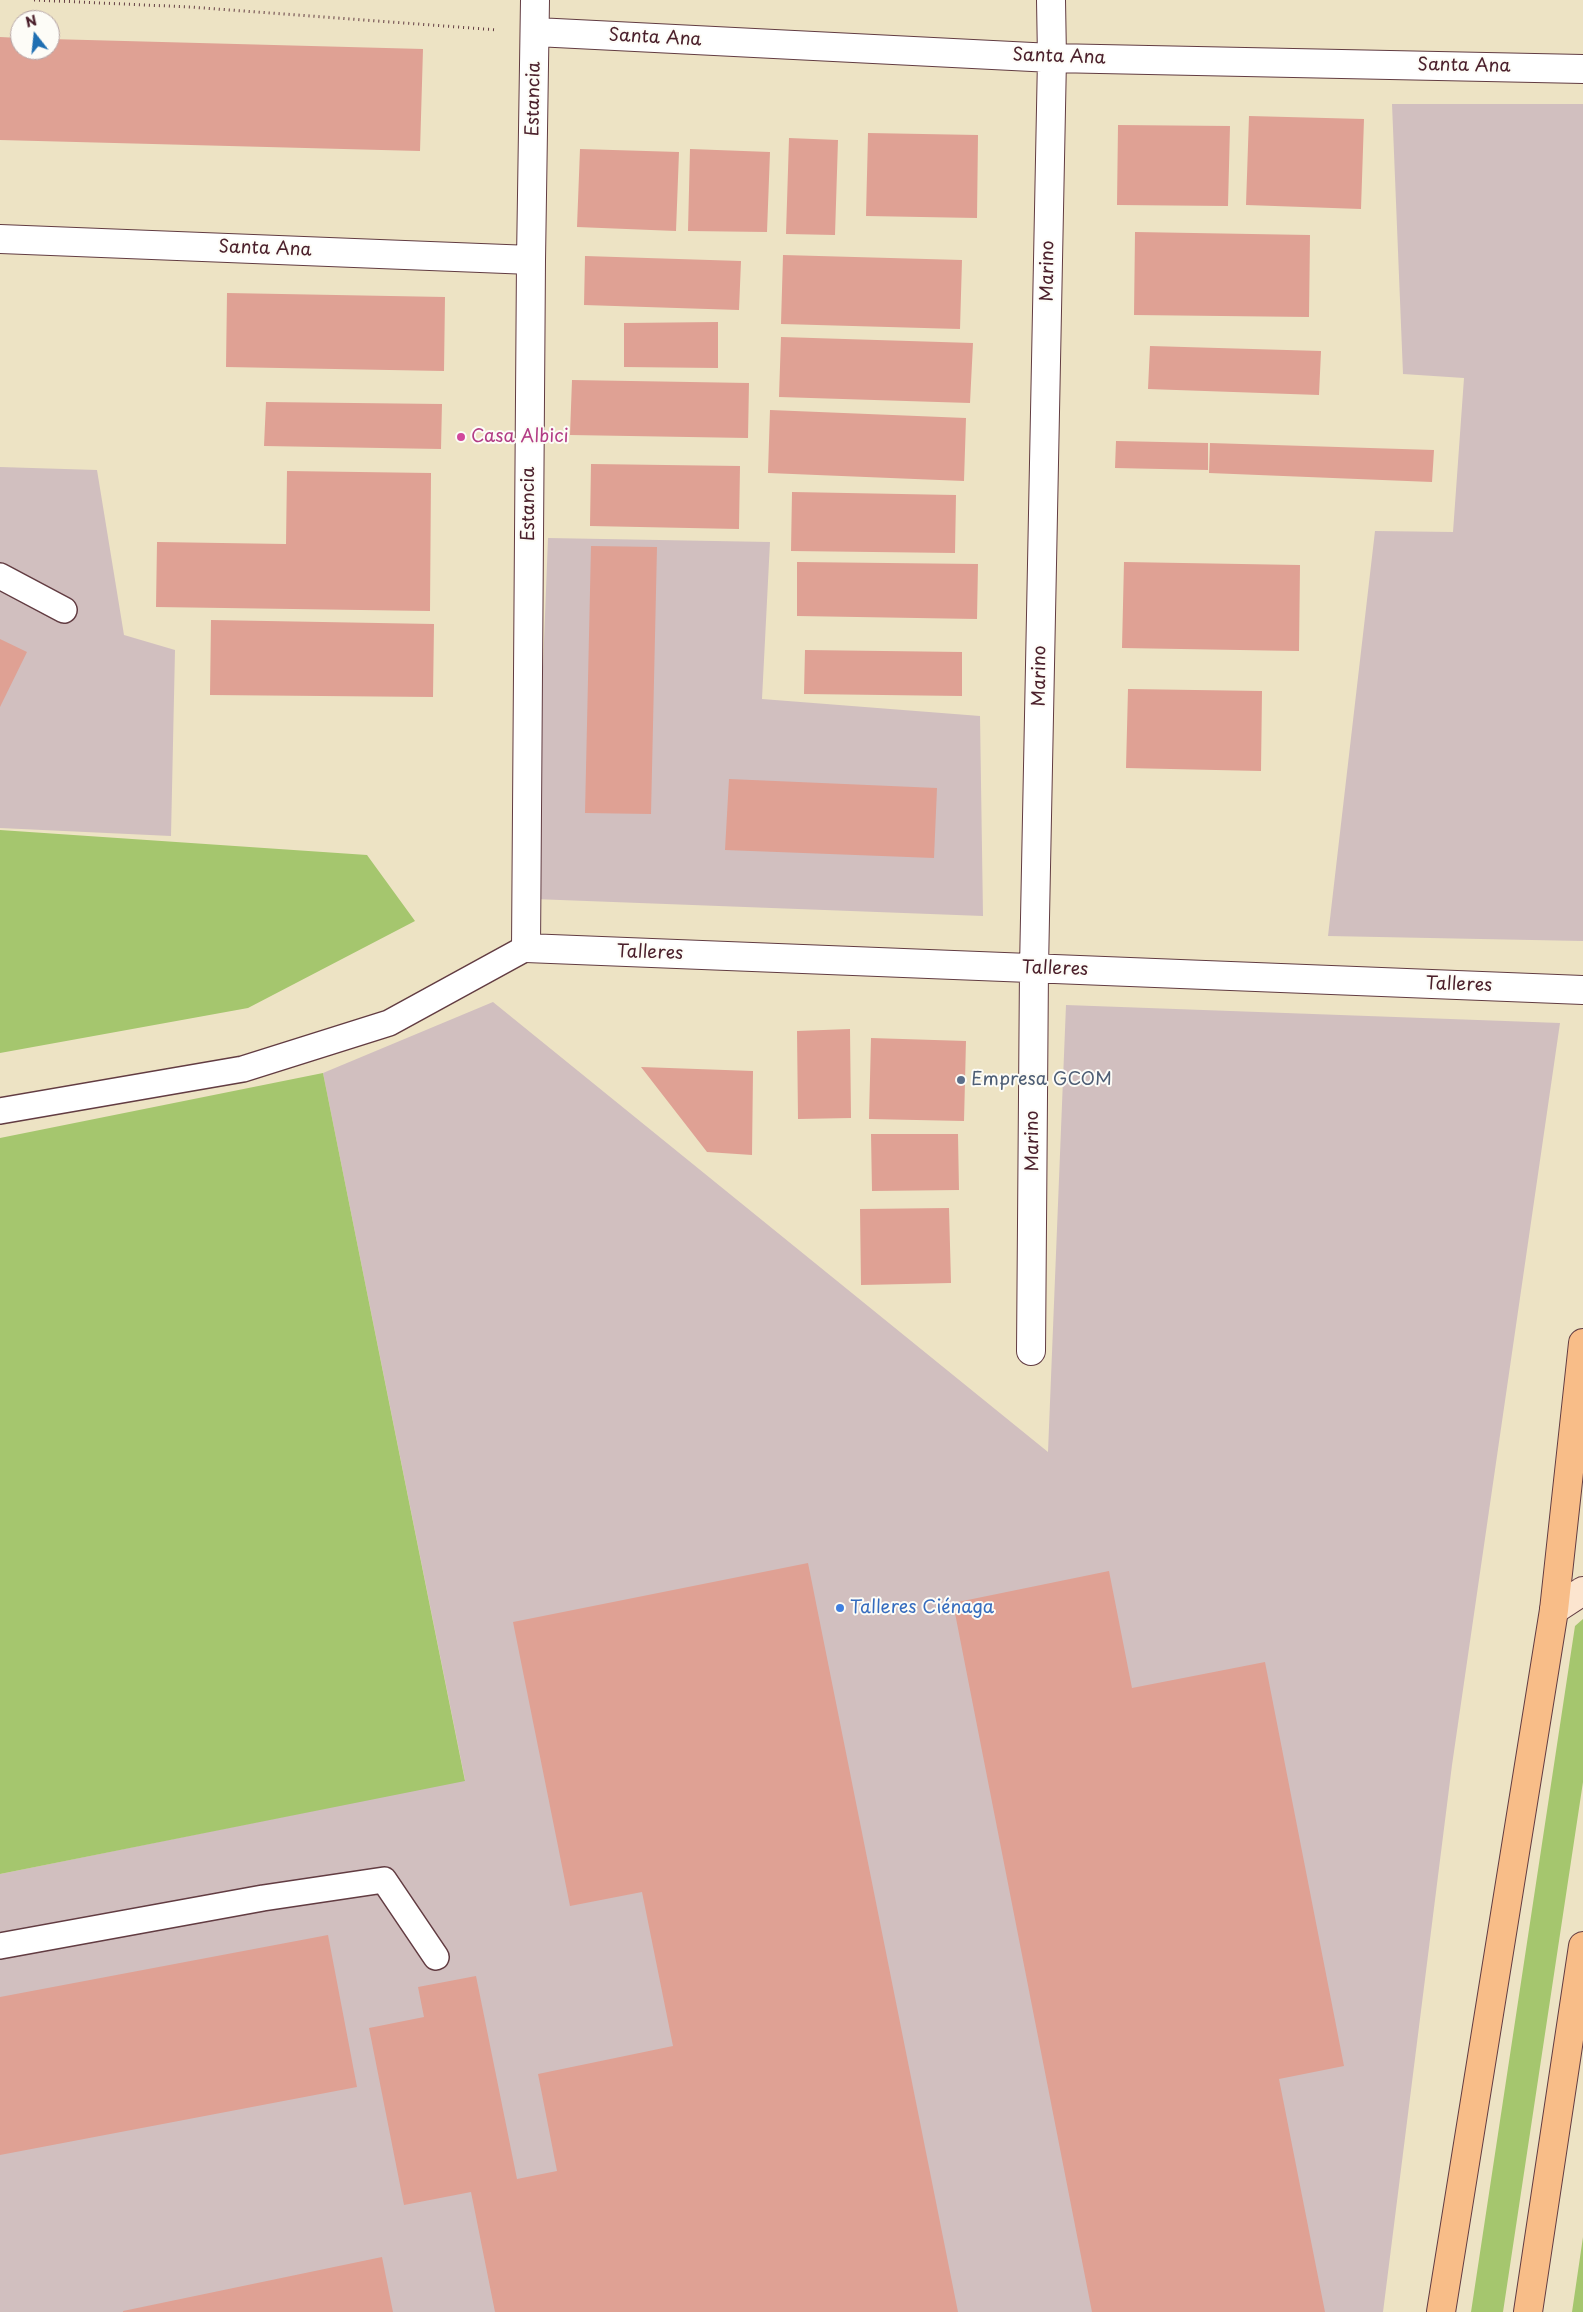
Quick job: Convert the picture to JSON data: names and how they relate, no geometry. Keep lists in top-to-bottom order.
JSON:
{
  "streets": {
    "street": [
      "Santa Ana",
      "Estancia",
      "Marino",
      "Talleres"
    ]
  },
  "crossings": [
    ["Santa Ana", "Estancia"],
    ["Santa Ana", "Marino"],
    ["Estancia", "Talleres"],
    ["Marino", "Talleres"]
  ],
  "places": ["Casa Albici", "Empresa GCOM", "Talleres Ciénaga"],
  "north": "top"
}
